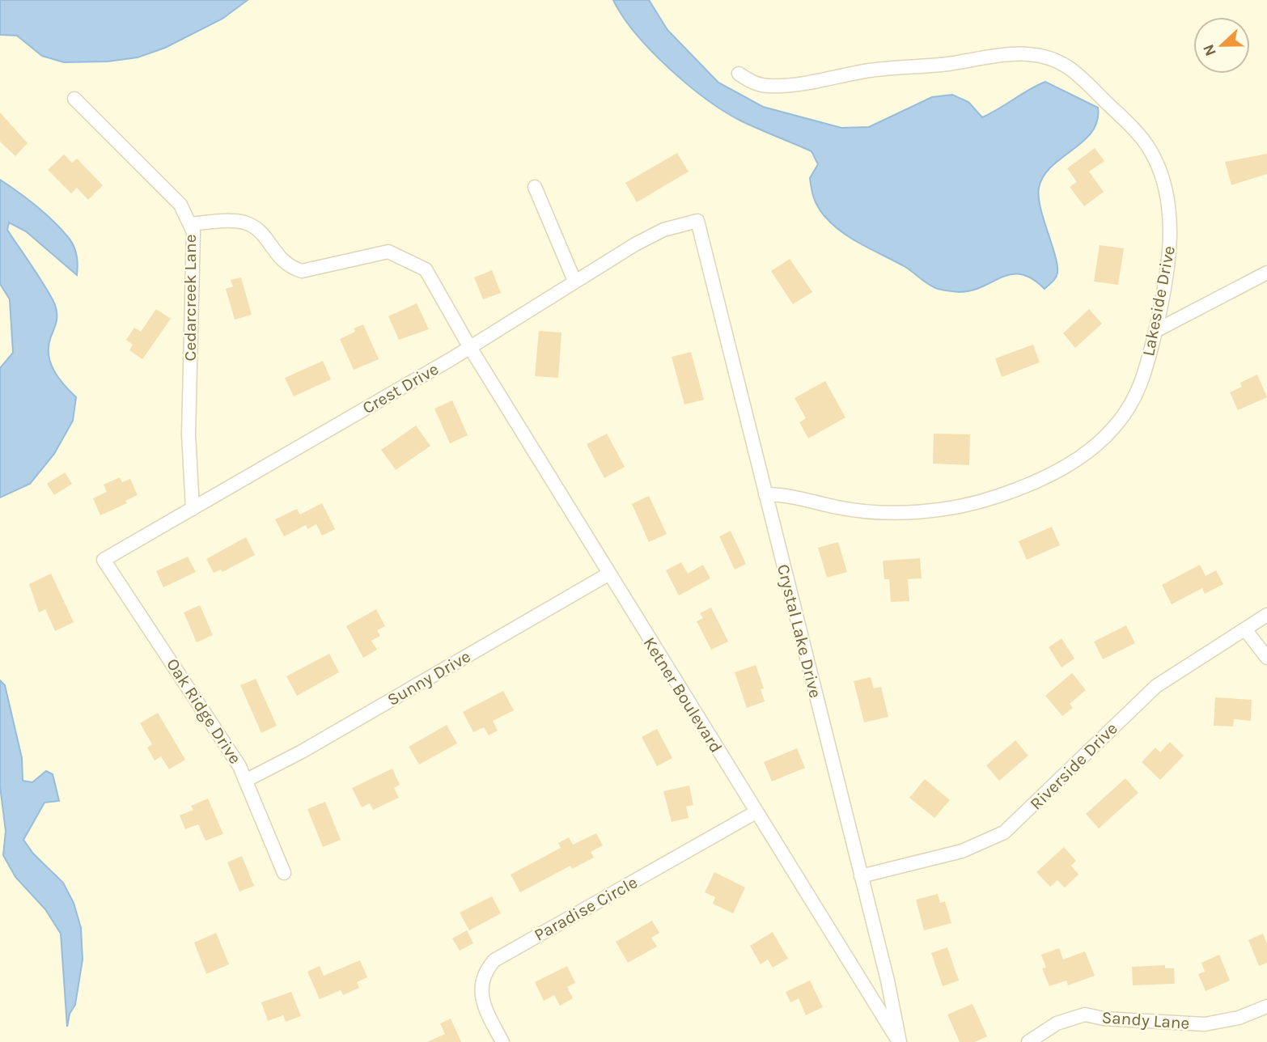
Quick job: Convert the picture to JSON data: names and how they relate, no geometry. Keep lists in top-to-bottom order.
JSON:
{
  "streets": {
    "street": [
      "Cedarcreek Lane",
      "Lakeside Drive",
      "Crest Drive",
      "Crystal Lake Drive",
      "Sunny Drive",
      "Ketner Boulevard",
      "Oak Ridge Drive",
      "Riverside Drive",
      "Paradise Circle",
      "Sandy Lane"
    ]
  },
  "crossings": [
    ["Cedarcreek Lane", "Crest Drive"],
    ["Cedarcreek Lane", "Ketner Boulevard"],
    ["Lakeside Drive", "Crystal Lake Drive"],
    ["Crest Drive", "Crystal Lake Drive"],
    ["Crest Drive", "Ketner Boulevard"],
    ["Crest Drive", "Oak Ridge Drive"],
    ["Crystal Lake Drive", "Ketner Boulevard"],
    ["Crystal Lake Drive", "Riverside Drive"],
    ["Sunny Drive", "Ketner Boulevard"],
    ["Sunny Drive", "Oak Ridge Drive"],
    ["Ketner Boulevard", "Paradise Circle"]
  ],
  "north": "left"
}
